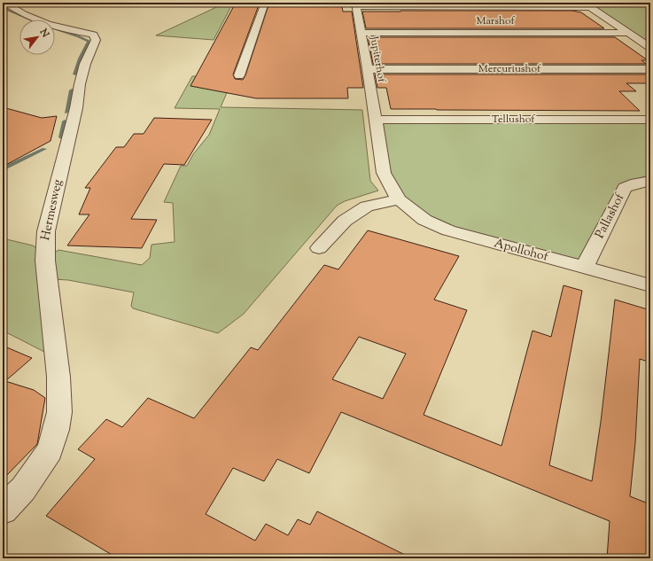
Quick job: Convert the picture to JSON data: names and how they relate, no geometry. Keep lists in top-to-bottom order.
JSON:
{
  "streets": {
    "street": [
      "Marshof",
      "Jupiterhof",
      "Mercuriushof",
      "Tellushof",
      "Hermesweg",
      "Pallashof",
      "Apollohof"
    ]
  },
  "crossings": [
    ["Marshof", "Jupiterhof"],
    ["Jupiterhof", "Mercuriushof"],
    ["Jupiterhof", "Tellushof"],
    ["Jupiterhof", "Apollohof"],
    ["Tellushof", "Apollohof"],
    ["Pallashof", "Apollohof"]
  ],
  "north": "top right"
}
